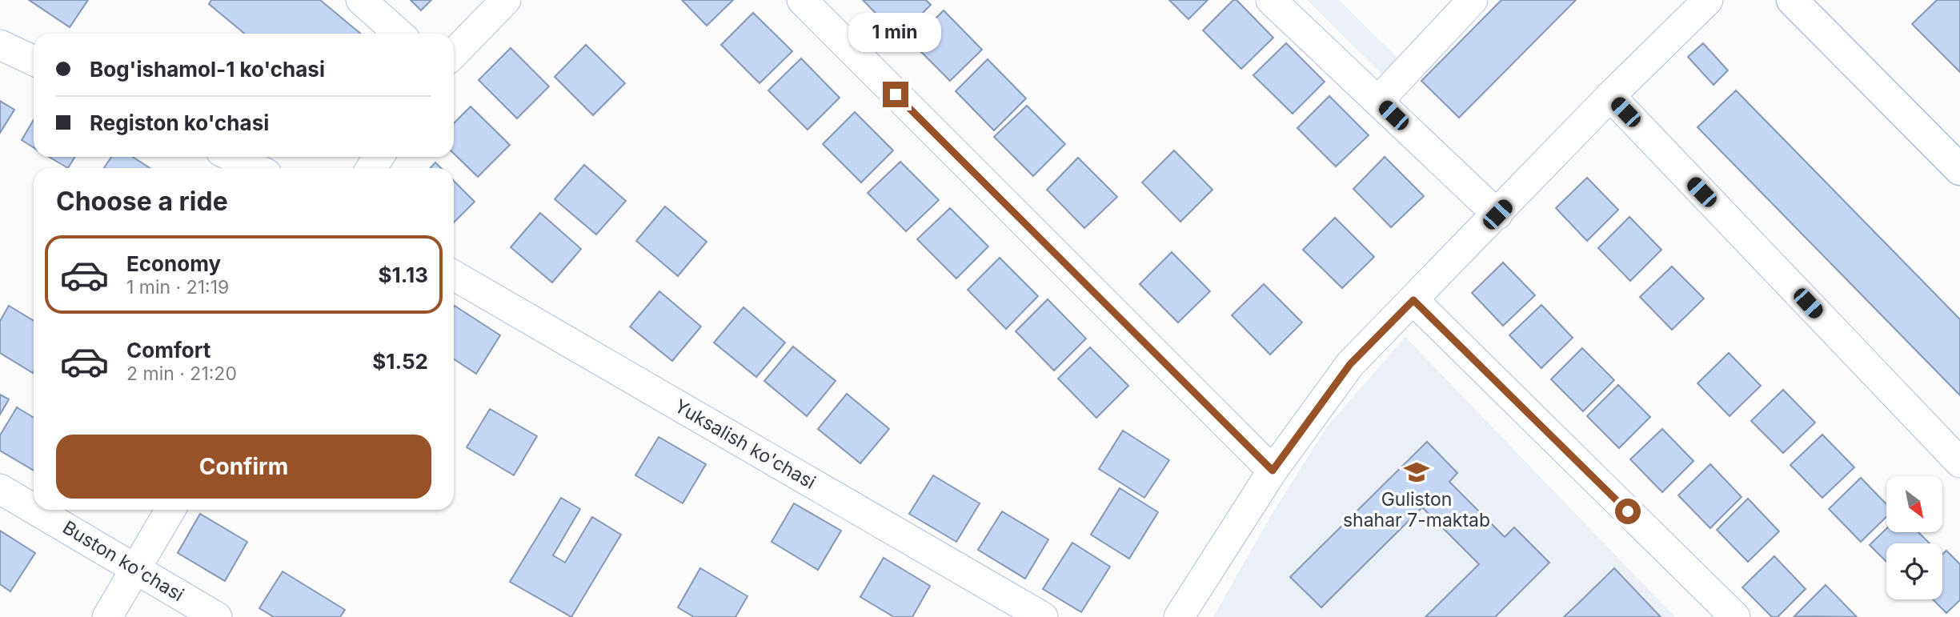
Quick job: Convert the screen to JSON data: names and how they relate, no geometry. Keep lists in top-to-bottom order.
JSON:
{
  "streets": {
    "street": ["Yuksalish ko'chasi", "Buston ko'chasi"]
  },
  "places": {
    "school or university": ["Guliston shahar 7-maktab"]
  },
  "north": "bottom right",
  "page": {
    "bubble": "1 min",
    "banner": ["Bog'ishamol-1 ko'chasi", "Registon ko'chasi"],
    "heading": "Choose a ride",
    "list": [
      {
        "name": "Economy",
        "note": "1 min · 21:19",
        "value": "$1.13"
      },
      {
        "name": "Comfort",
        "note": "2 min · 21:20",
        "value": "$1.52"
      }
    ],
    "buttons": "Confirm"
  }
}
